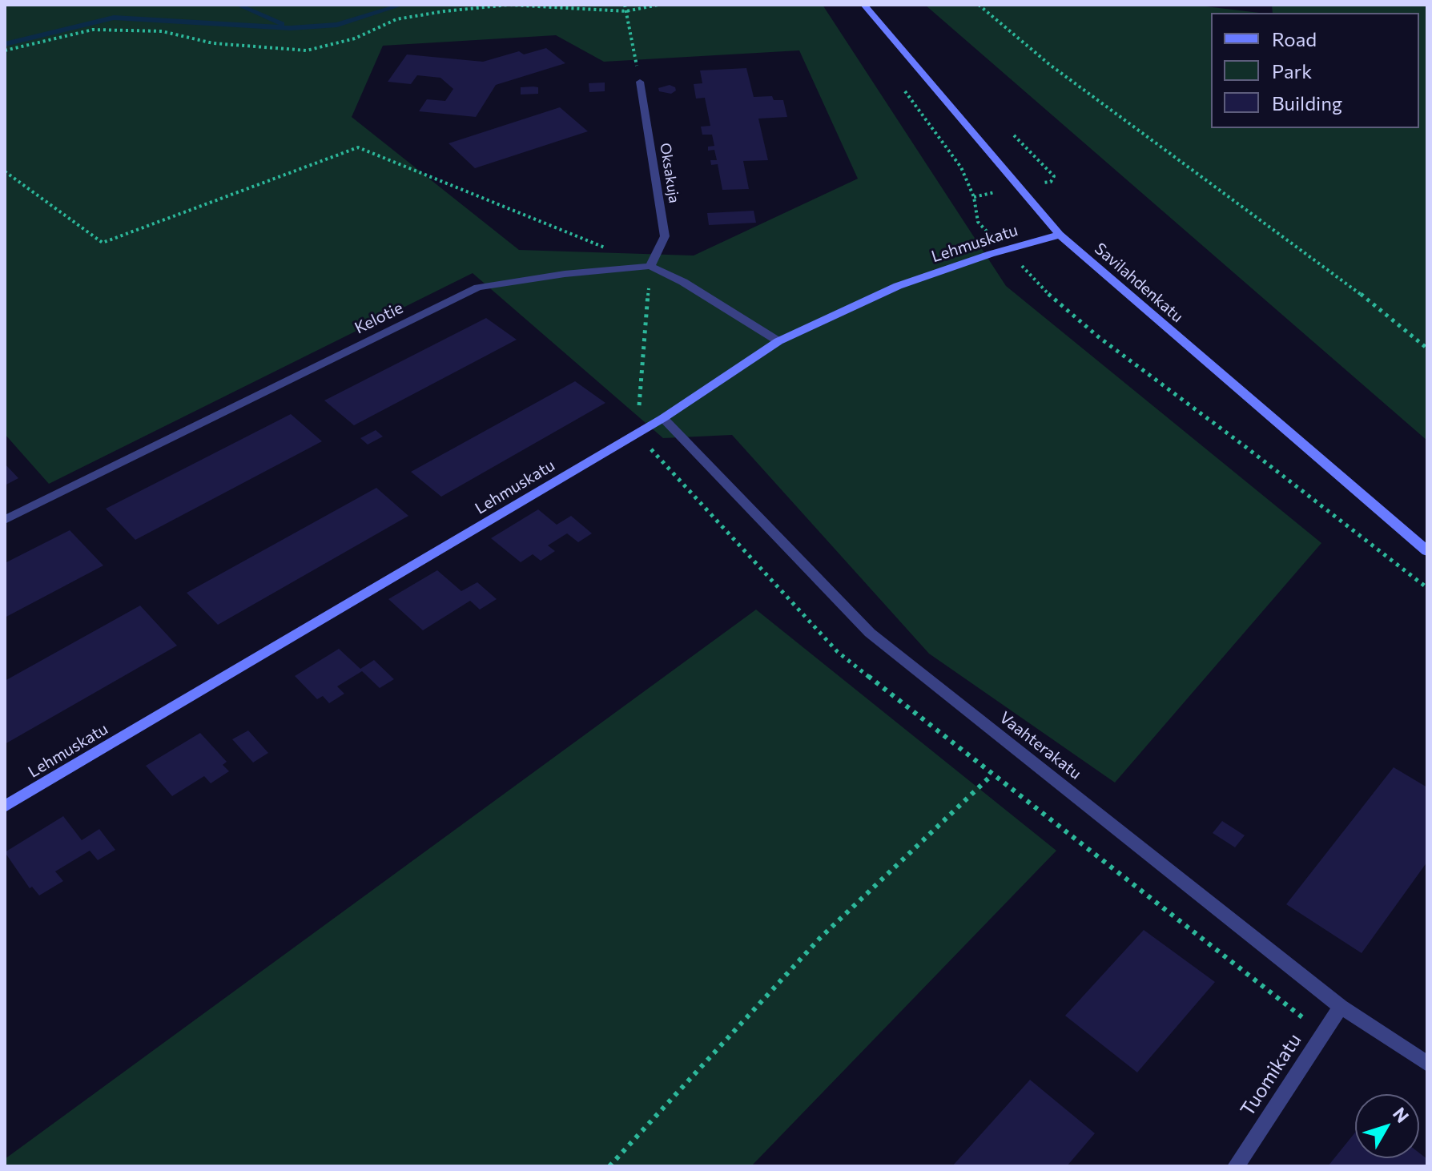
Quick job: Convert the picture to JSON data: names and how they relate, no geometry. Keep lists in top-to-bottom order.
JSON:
{
  "streets": {
    "street": [
      "Oksakuja",
      "Lehmuskatu",
      "Savilahdenkatu",
      "Kelotie",
      "Vaahterakatu",
      "Tuomikatu"
    ]
  },
  "crossings": [
    ["Oksakuja", "Kelotie"],
    ["Lehmuskatu", "Savilahdenkatu"],
    ["Lehmuskatu", "Vaahterakatu"],
    ["Vaahterakatu", "Tuomikatu"]
  ],
  "legend": ["Road", "Park", "Building"],
  "north": "top right"
}
